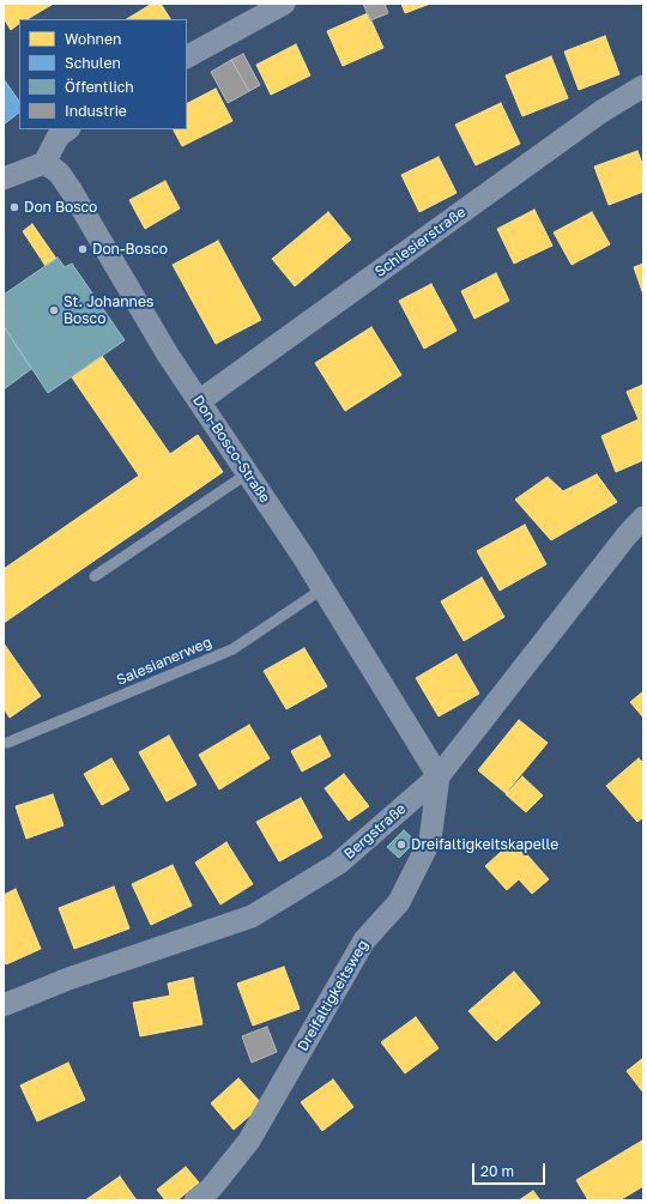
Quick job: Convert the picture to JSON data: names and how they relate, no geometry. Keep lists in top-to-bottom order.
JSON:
{
  "streets": {
    "street": [
      "Schlesierstraße",
      "Don-Bosco-Straße",
      "Bergstraße",
      "Dreifaltigkeitsweg"
    ],
    "lane": ["Salesianerweg"]
  },
  "crossings": [
    ["Schlesierstraße", "Don-Bosco-Straße"],
    ["Don-Bosco-Straße", "Salesianerweg"],
    ["Don-Bosco-Straße", "Bergstraße"],
    ["Don-Bosco-Straße", "Dreifaltigkeitsweg"],
    ["Bergstraße", "Dreifaltigkeitsweg"]
  ],
  "places": [
    "Don Bosco",
    "Don-Bosco",
    "St. Johannes Bosco",
    "Dreifaltigkeitskapelle"
  ],
  "legend": [
    "Wohnen",
    "Schulen",
    "Öffentlich",
    "Industrie"
  ],
  "scale_bar": "20 m"
}
